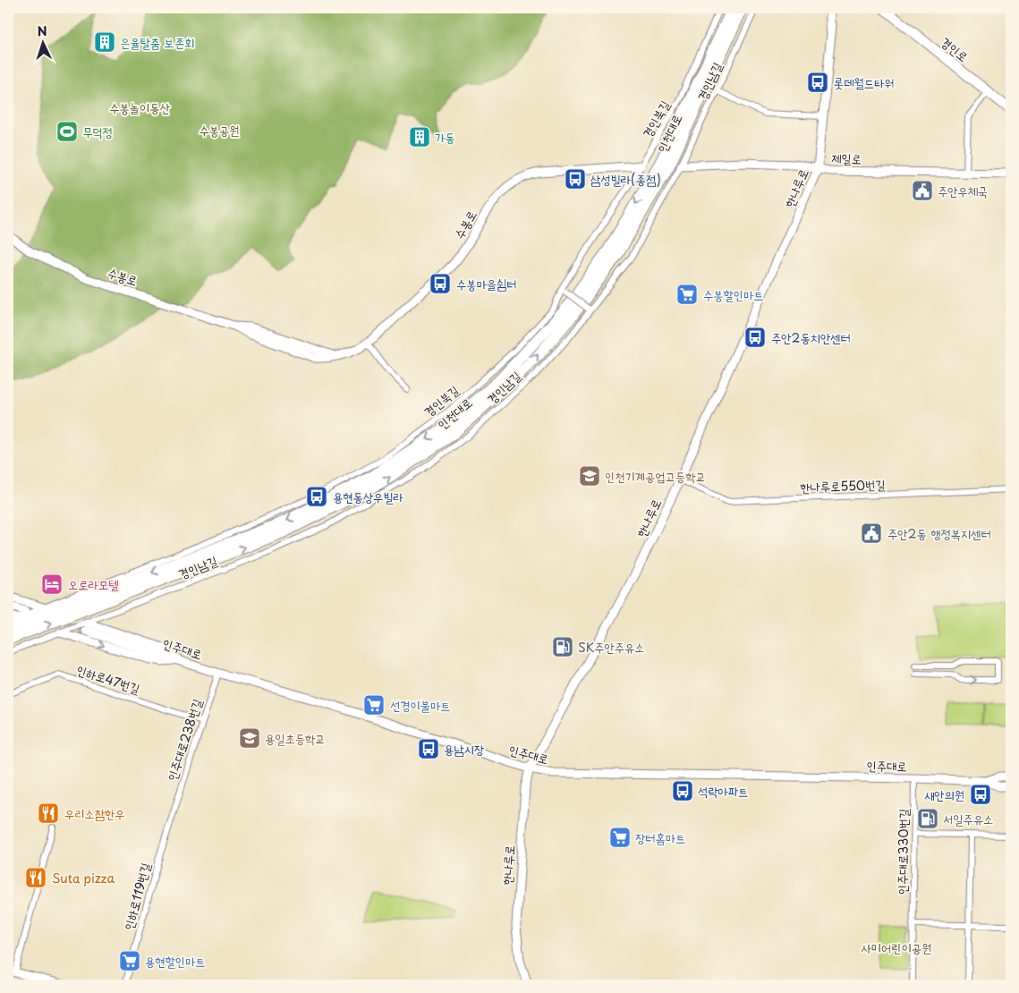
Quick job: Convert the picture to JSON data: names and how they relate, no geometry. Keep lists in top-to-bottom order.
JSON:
{
  "streets": {
    "highway": ["인천대로"],
    "main road": [
      "경인로",
      "제일로",
      "한나루로",
      "수봉로",
      "인주대로"
    ],
    "street": [
      "경인남길",
      "경인북길",
      "한나루로550번길",
      "인하로47번길",
      "인주대로238번길",
      "인주대로330번길",
      "인하로119번길"
    ]
  },
  "crossings": [
    ["경인남길", "제일로"],
    ["경인북길", "수봉로"],
    ["제일로", "한나루로"],
    ["한나루로", "한나루로550번길"],
    ["한나루로", "인주대로"],
    ["인주대로", "인주대로238번길"],
    ["인주대로", "인주대로330번길"],
    ["인하로47번길", "인주대로238번길"],
    ["인주대로238번길", "인하로119번길"]
  ],
  "parks": ["수봉놀이동산", "수봉공원", "사미어린이공원"],
  "places": {
    "building": ["은율탈춤 보존회", "가동"],
    "bus stop": [
      "롯데월드타워",
      "삼성빌라(종점)",
      "수봉마을쉼터",
      "주안2동치안센터",
      "용현동상우빌라",
      "용남시장",
      "석락아파트",
      "새안의원"
    ],
    "sports": ["무덕정"],
    "public building": ["주안우체국", "주안2동 행정복지센터"],
    "supermarket": [
      "수봉할인마트",
      "선경이불마트",
      "장터홈마트",
      "용현할인마트"
    ],
    "school or university": ["인천기계공업고등학교", "용일초등학교"],
    "hotel": ["오로라모텔"],
    "fuel station": ["SK주안주유소", "서일주유소"],
    "restaurant": ["우리소참한우", "Suta pizza"]
  },
  "north": "top"
}
